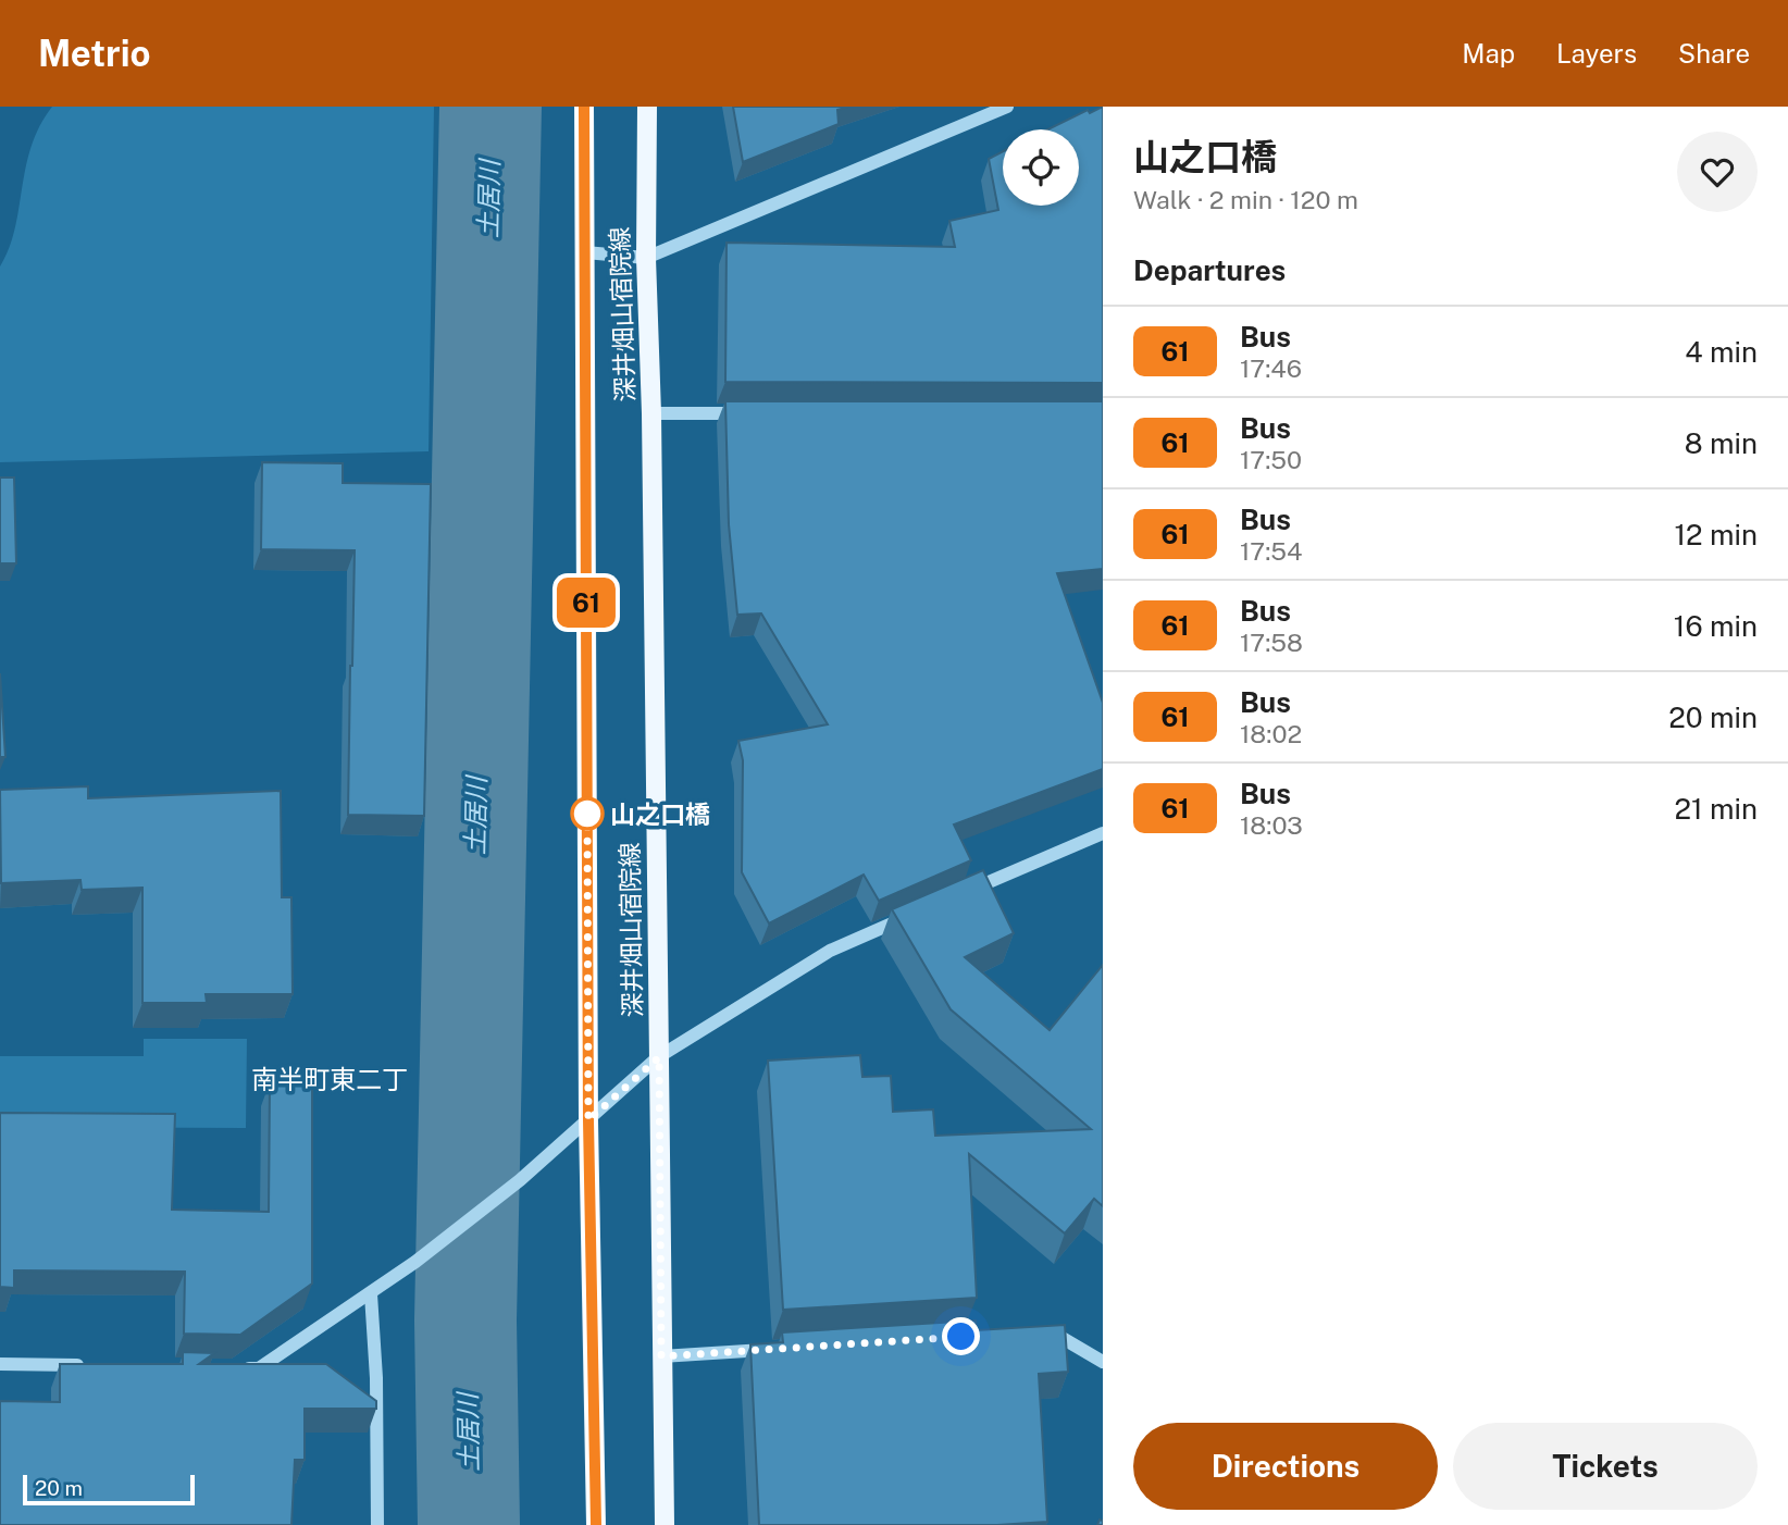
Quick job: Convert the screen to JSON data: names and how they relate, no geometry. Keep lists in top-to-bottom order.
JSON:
{
  "streets": {
    "main road": ["深井畑山宿院線"]
  },
  "districts": ["南半町東二丁"],
  "water": ["土居川"],
  "places": ["山之口橋"],
  "lines": ["bus line 61"],
  "scale_bar": "20 m",
  "page": {
    "header": "Metrio",
    "nav": ["Map", "Layers", "Share"],
    "on_map": "61",
    "heading": [
      ["山之口橋", "Walk · 2 min · 120 m"],
      "Departures"
    ],
    "list": [
      {
        "mark": "61",
        "name": "Bus",
        "note": "17:46",
        "value": "4 min"
      },
      {
        "mark": "61",
        "name": "Bus",
        "note": "17:50",
        "value": "8 min"
      },
      {
        "mark": "61",
        "name": "Bus",
        "note": "17:54",
        "value": "12 min"
      },
      {
        "mark": "61",
        "name": "Bus",
        "note": "17:58",
        "value": "16 min"
      },
      {
        "mark": "61",
        "name": "Bus",
        "note": "18:02",
        "value": "20 min"
      },
      {
        "mark": "61",
        "name": "Bus",
        "note": "18:03",
        "value": "21 min"
      }
    ],
    "buttons": ["Directions", "Tickets"],
    "scale": "20 m"
  }
}
